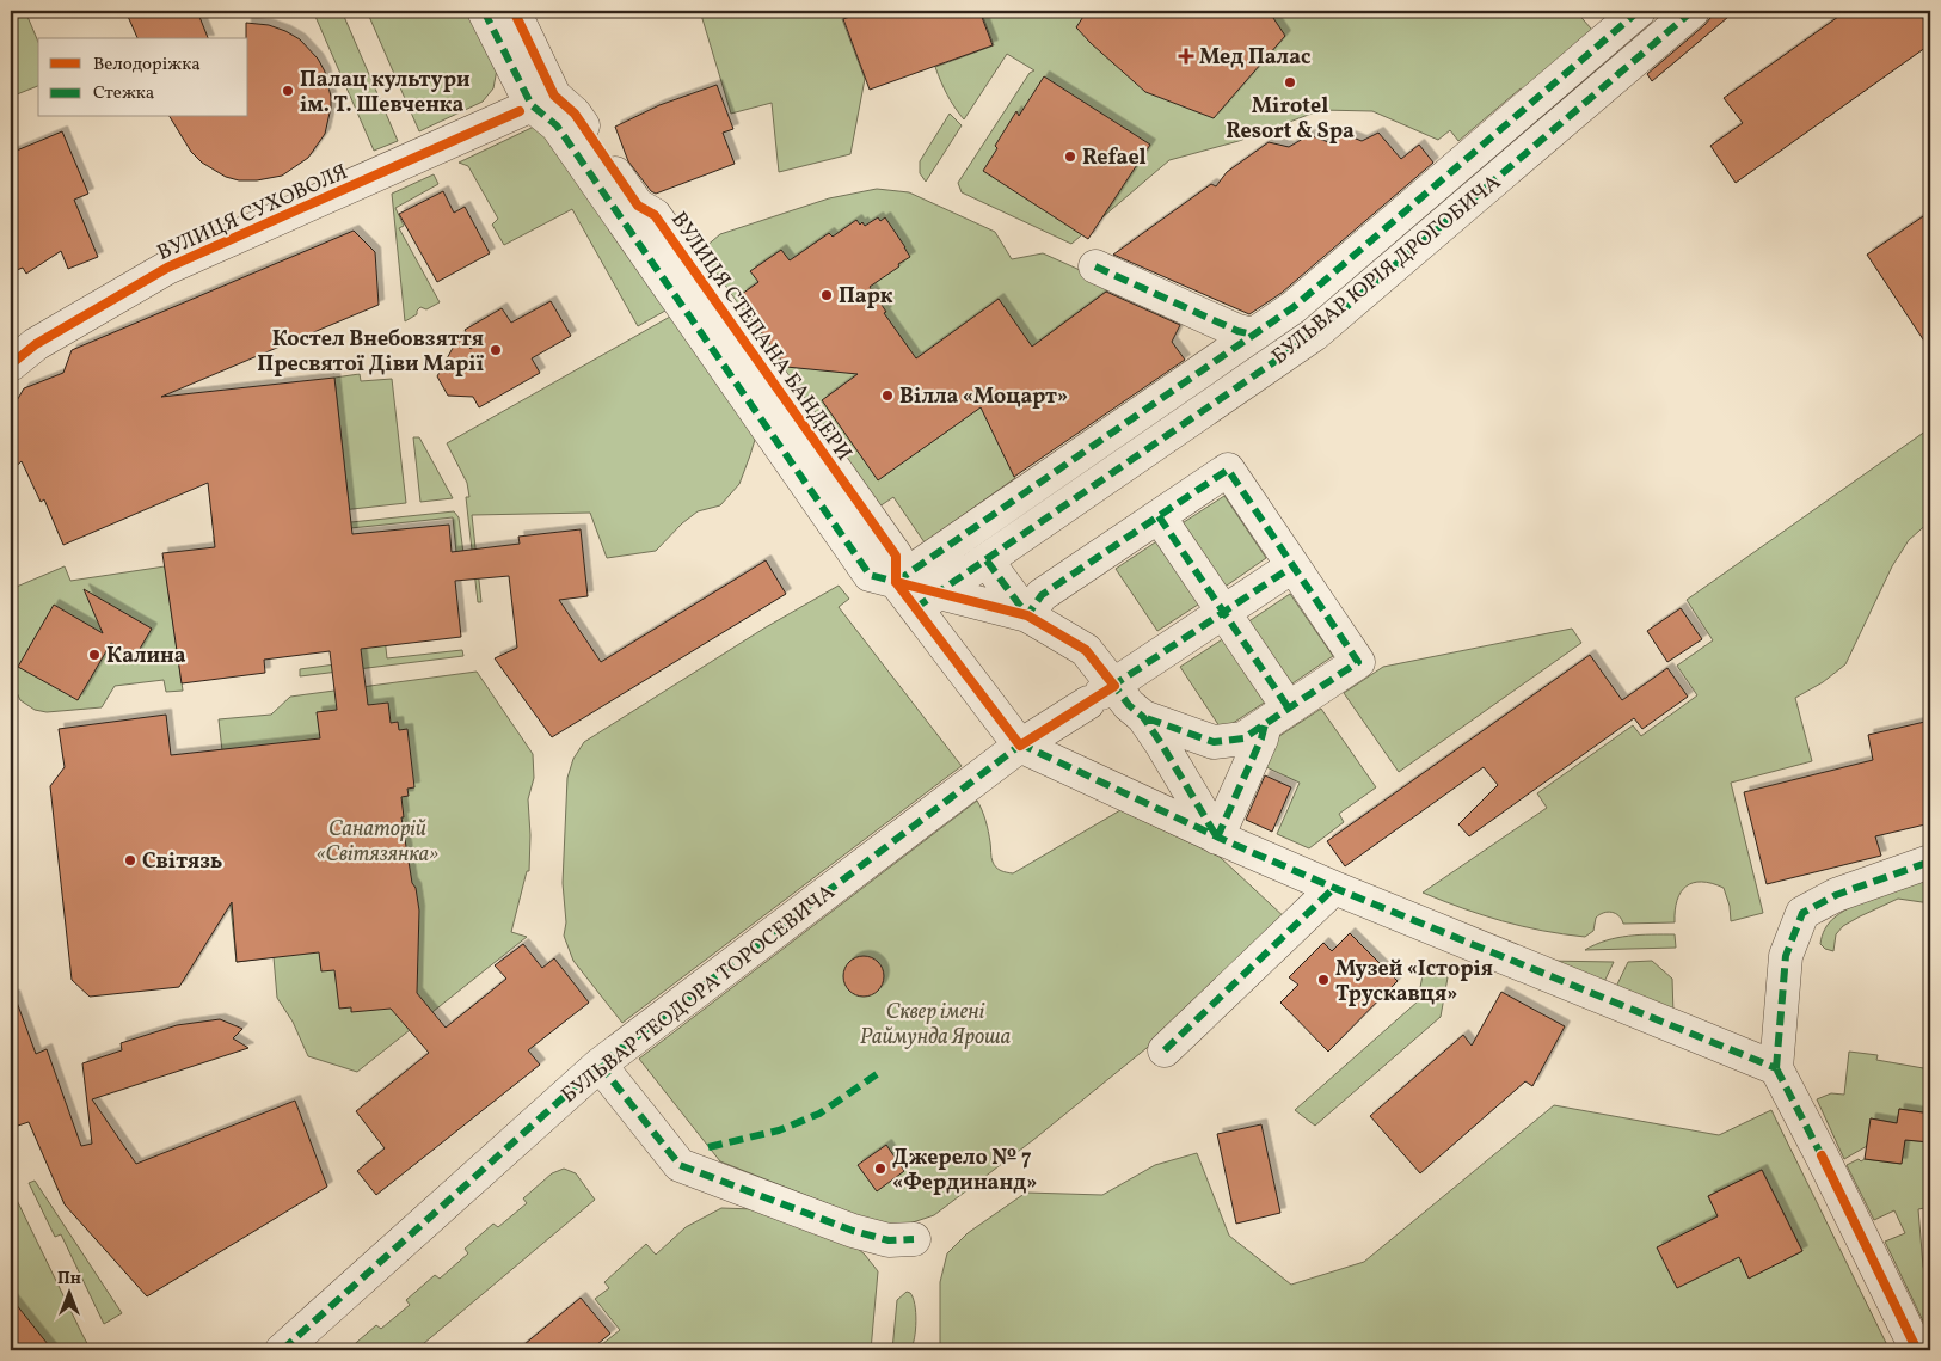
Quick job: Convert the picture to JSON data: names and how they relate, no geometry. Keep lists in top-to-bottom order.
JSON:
{
  "streets": {
    "street": [
      "ВУЛИЦЯ СУХОВОЛЯ",
      "БУЛЬВАР ЮРІЯ ДРОГОБИЧА",
      "ВУЛИЦЯ СТЕПАНА БАНДЕРИ",
      "БУЛЬВАР ТЕОДОРА ТОРОСЕВИЧА"
    ]
  },
  "crossings": [
    ["ВУЛИЦЯ СУХОВОЛЯ", "ВУЛИЦЯ СТЕПАНА БАНДЕРИ"],
    ["БУЛЬВАР ЮРІЯ ДРОГОБИЧА", "ВУЛИЦЯ СТЕПАНА БАНДЕРИ"]
  ],
  "parks": ["Санаторій «Світязянка»", "Сквер імені Раймунда Яроша"],
  "places": {
    "health": ["Мед Палас"],
    "other": [
      "Mirotel Resort & Spa",
      "Палац культури ім. Т. Шевченка",
      "Refael",
      "Парк",
      "Костел Внебовзяття Пресвятої Діви Марії",
      "Вілла «Моцарт»",
      "Калина",
      "Світязь",
      "Музей «Історія Трускавця»",
      "Джерело № 7 «Фердинанд»"
    ]
  },
  "legend": ["Велодоріжка", "Стежка"],
  "north": "top"
}
